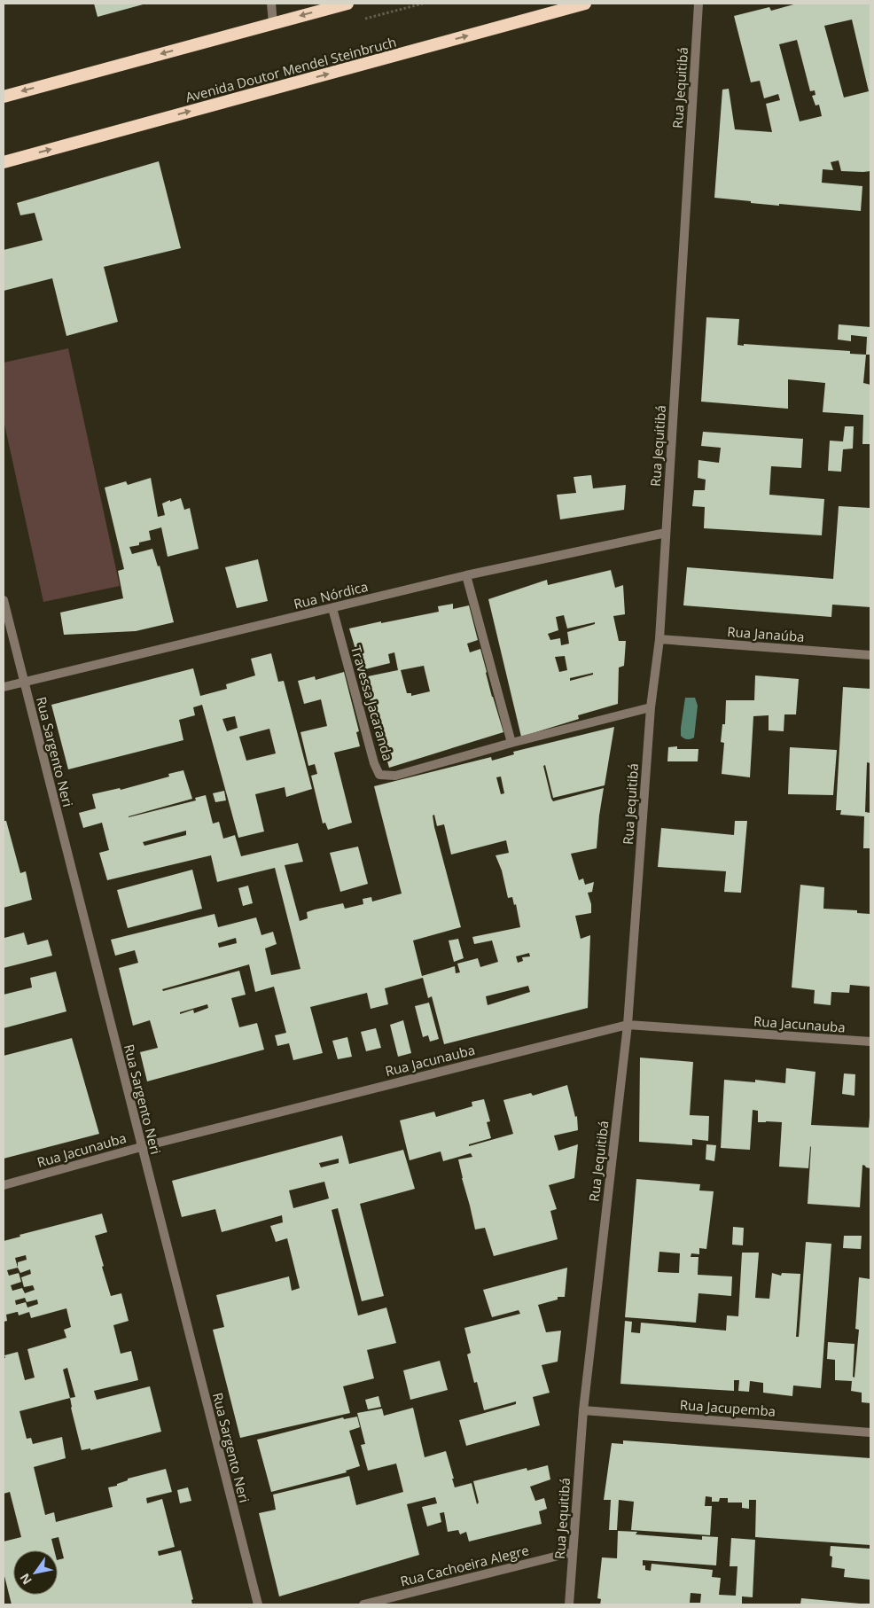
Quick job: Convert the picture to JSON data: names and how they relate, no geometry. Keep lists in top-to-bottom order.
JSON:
{
  "streets": {
    "highway": ["Avenida Doutor Mendel Steinbruch"],
    "street": [
      "Rua Jequitibá",
      "Rua Nórdica",
      "Rua Janaúba",
      "Travessa Jacaranda",
      "Rua Sargento Neri",
      "Rua Jacunauba",
      "Rua Jacupemba",
      "Rua Cachoeira Alegre"
    ]
  },
  "crossings": [
    ["Rua Jequitibá", "Rua Nórdica"],
    ["Rua Jequitibá", "Rua Janaúba"],
    ["Rua Jequitibá", "Travessa Jacaranda"],
    ["Rua Jequitibá", "Rua Jacunauba"],
    ["Rua Jequitibá", "Rua Jacupemba"],
    ["Rua Jequitibá", "Rua Cachoeira Alegre"],
    ["Rua Nórdica", "Travessa Jacaranda"],
    ["Rua Nórdica", "Rua Sargento Neri"],
    ["Rua Sargento Neri", "Rua Jacunauba"]
  ],
  "north": "bottom left"
}
